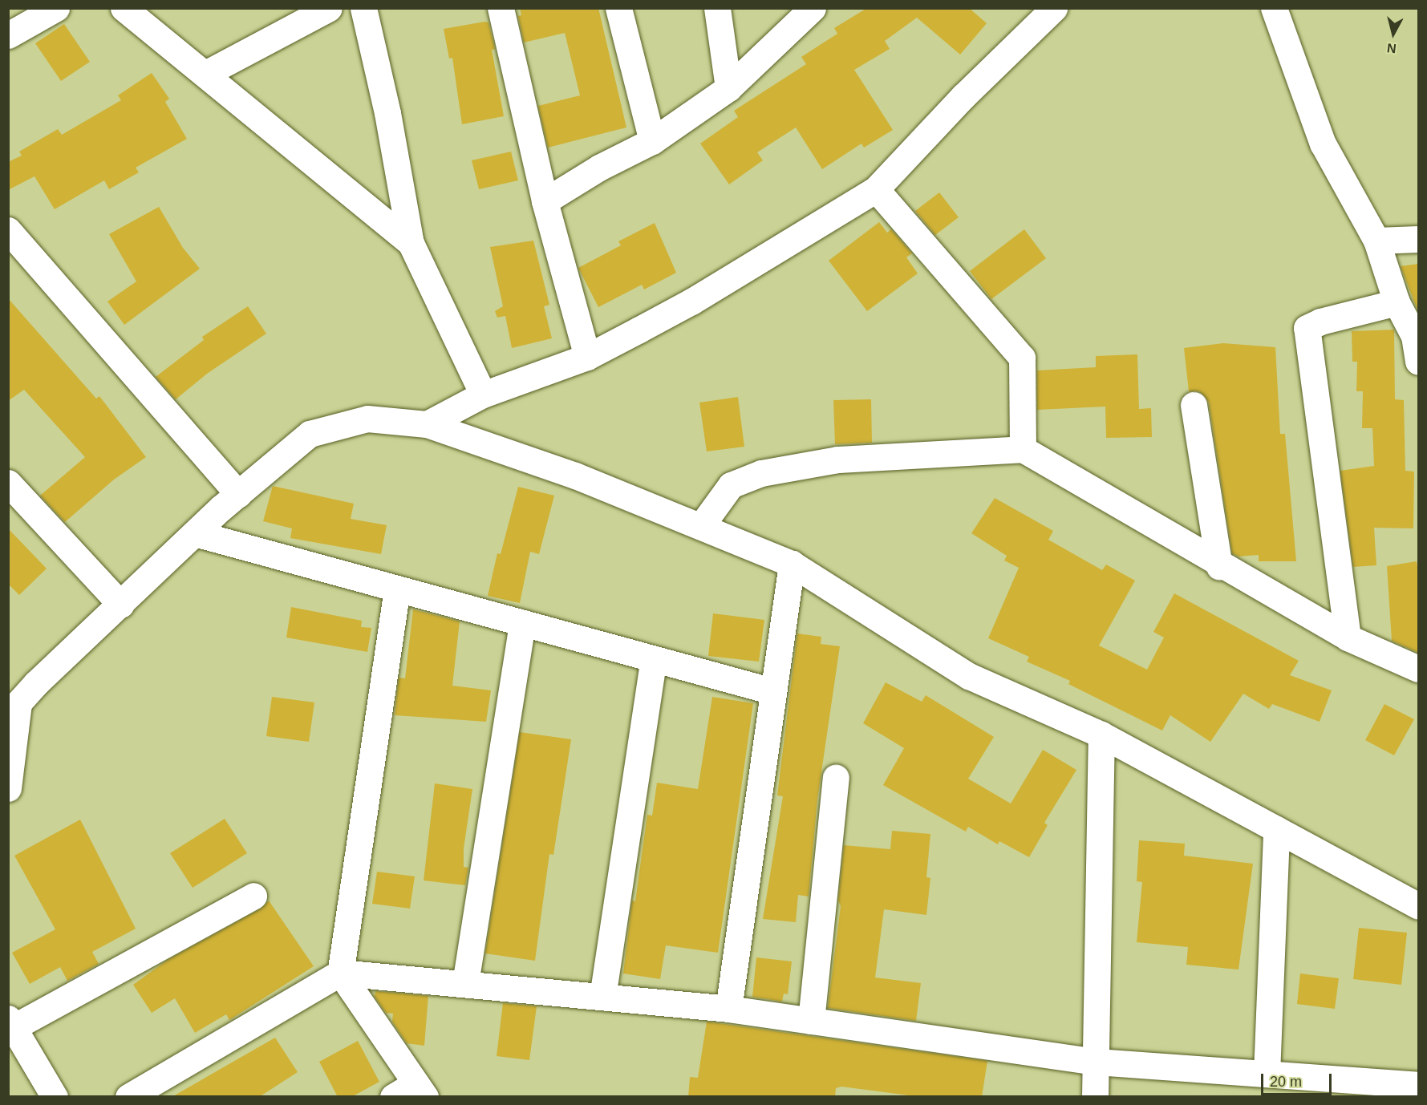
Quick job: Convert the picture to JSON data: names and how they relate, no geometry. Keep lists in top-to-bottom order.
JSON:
{
  "scale_bar": "20 m",
  "north": "bottom"
}
